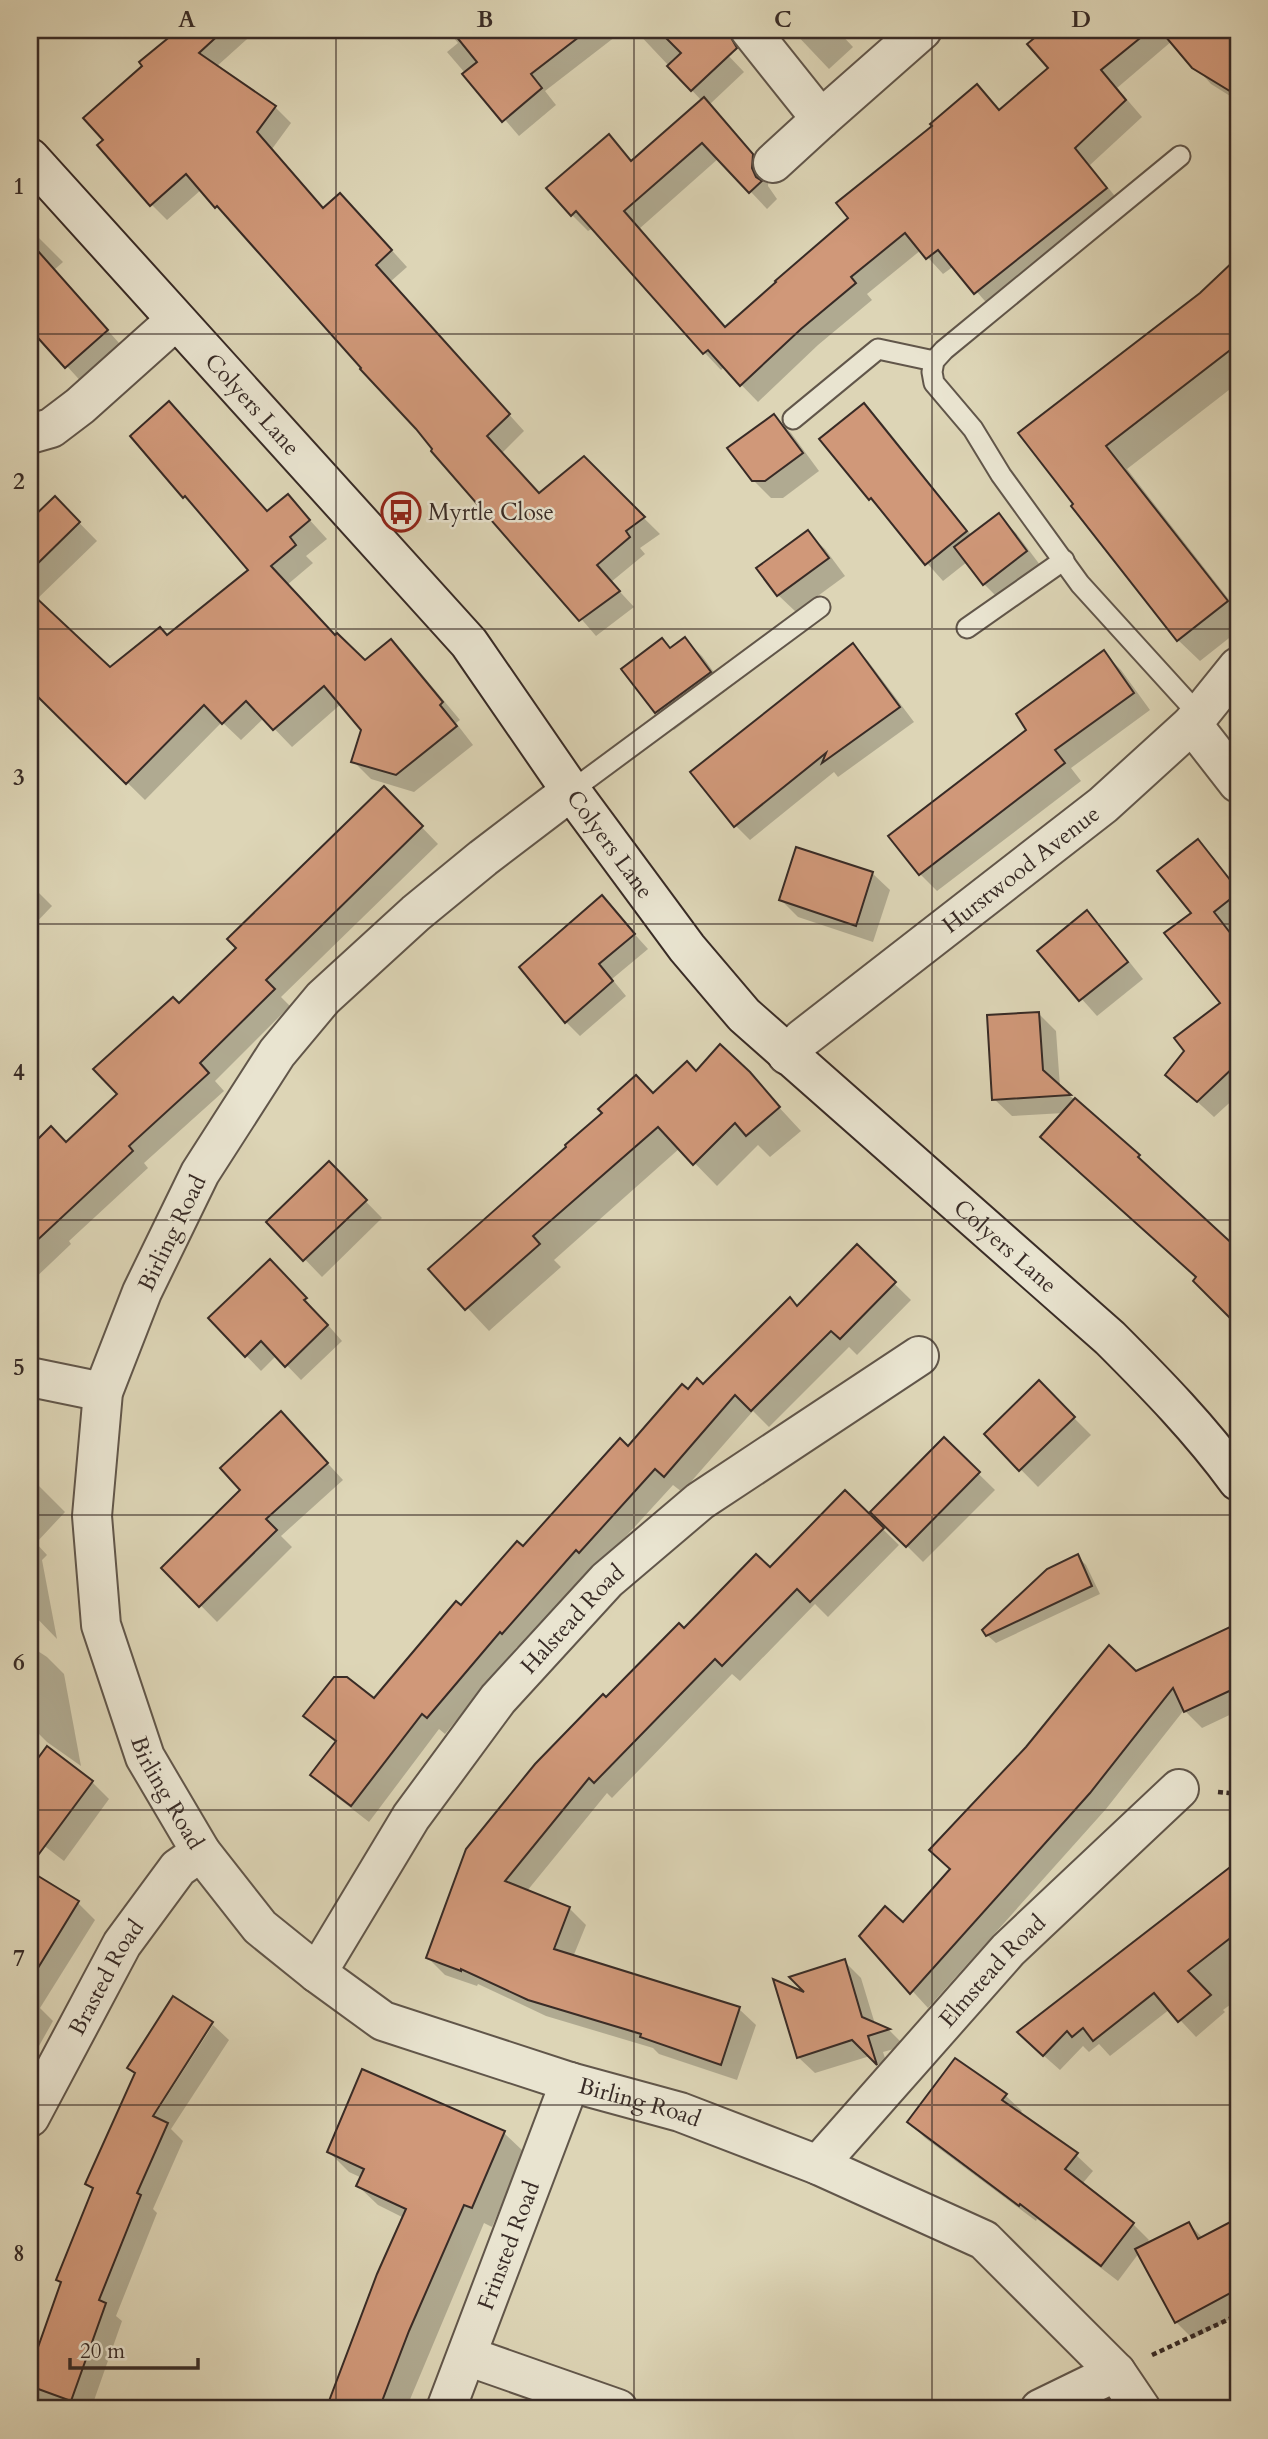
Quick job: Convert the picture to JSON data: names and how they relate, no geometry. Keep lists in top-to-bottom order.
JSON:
{
  "streets": {
    "street": [
      "Colyers Lane",
      "Hurstwood Avenue",
      "Birling Road",
      "Halstead Road",
      "Elmstead Road",
      "Brasted Road",
      "Frinsted Road"
    ]
  },
  "crossings": [
    ["Colyers Lane", "Hurstwood Avenue"],
    ["Colyers Lane", "Birling Road"],
    ["Birling Road", "Halstead Road"],
    ["Birling Road", "Elmstead Road"],
    ["Birling Road", "Brasted Road"],
    ["Birling Road", "Frinsted Road"]
  ],
  "places": {
    "bus stop": ["Myrtle Close"]
  },
  "scale_bar": "20 m",
  "grid": {
    "columns": [
      "A",
      "B",
      "C",
      "D"
    ],
    "rows": [
      "1",
      "2",
      "3",
      "4",
      "5",
      "6",
      "7",
      "8"
    ]
  }
}
